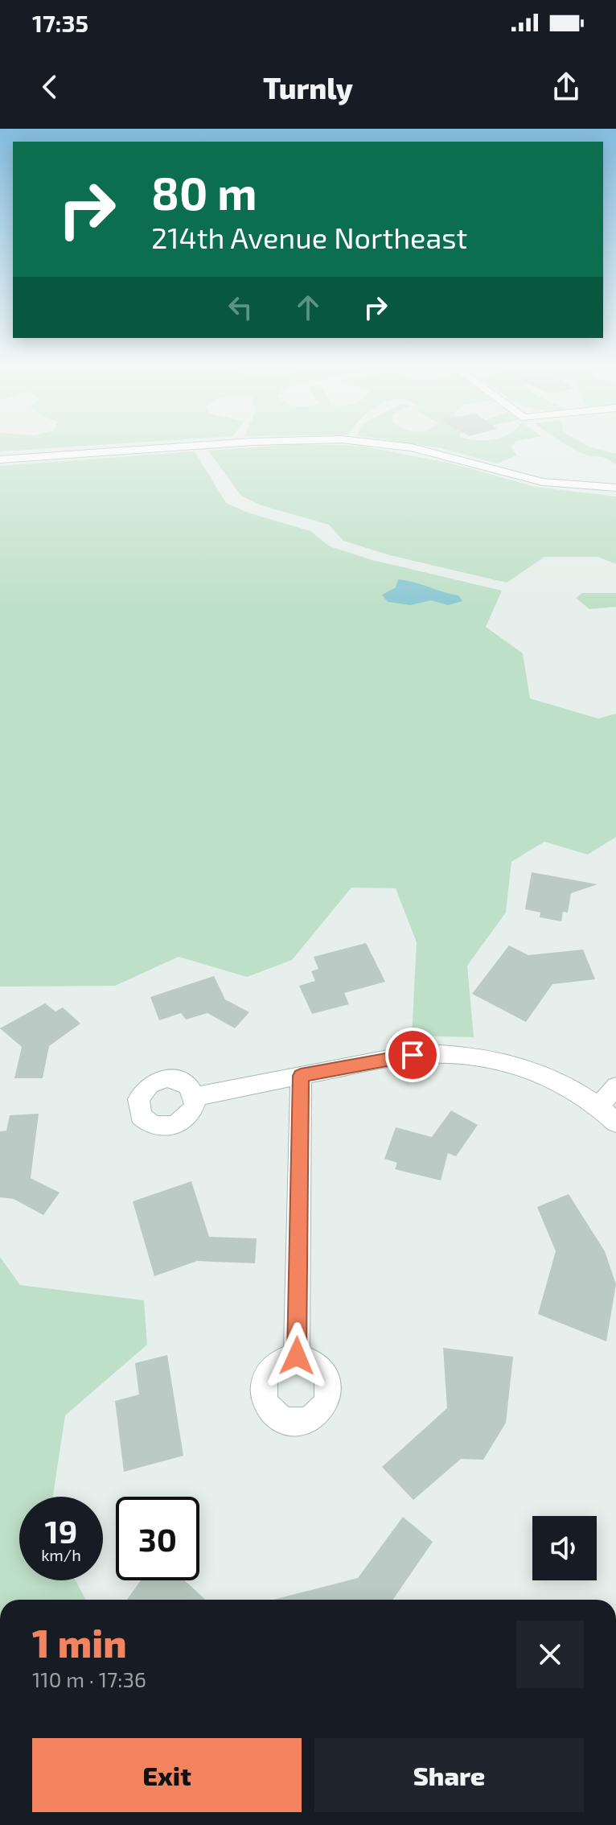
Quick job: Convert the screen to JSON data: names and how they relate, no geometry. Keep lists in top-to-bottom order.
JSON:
{
  "page": {
    "status": "17:35",
    "header": "Turnly",
    "turn": ["80 m", "214th Avenue Northeast"],
    "speed": "19 km/h",
    "limit": "30",
    "heading": ["1 min", "110 m · 17:36"],
    "buttons": ["Exit", "Share"]
  }
}
